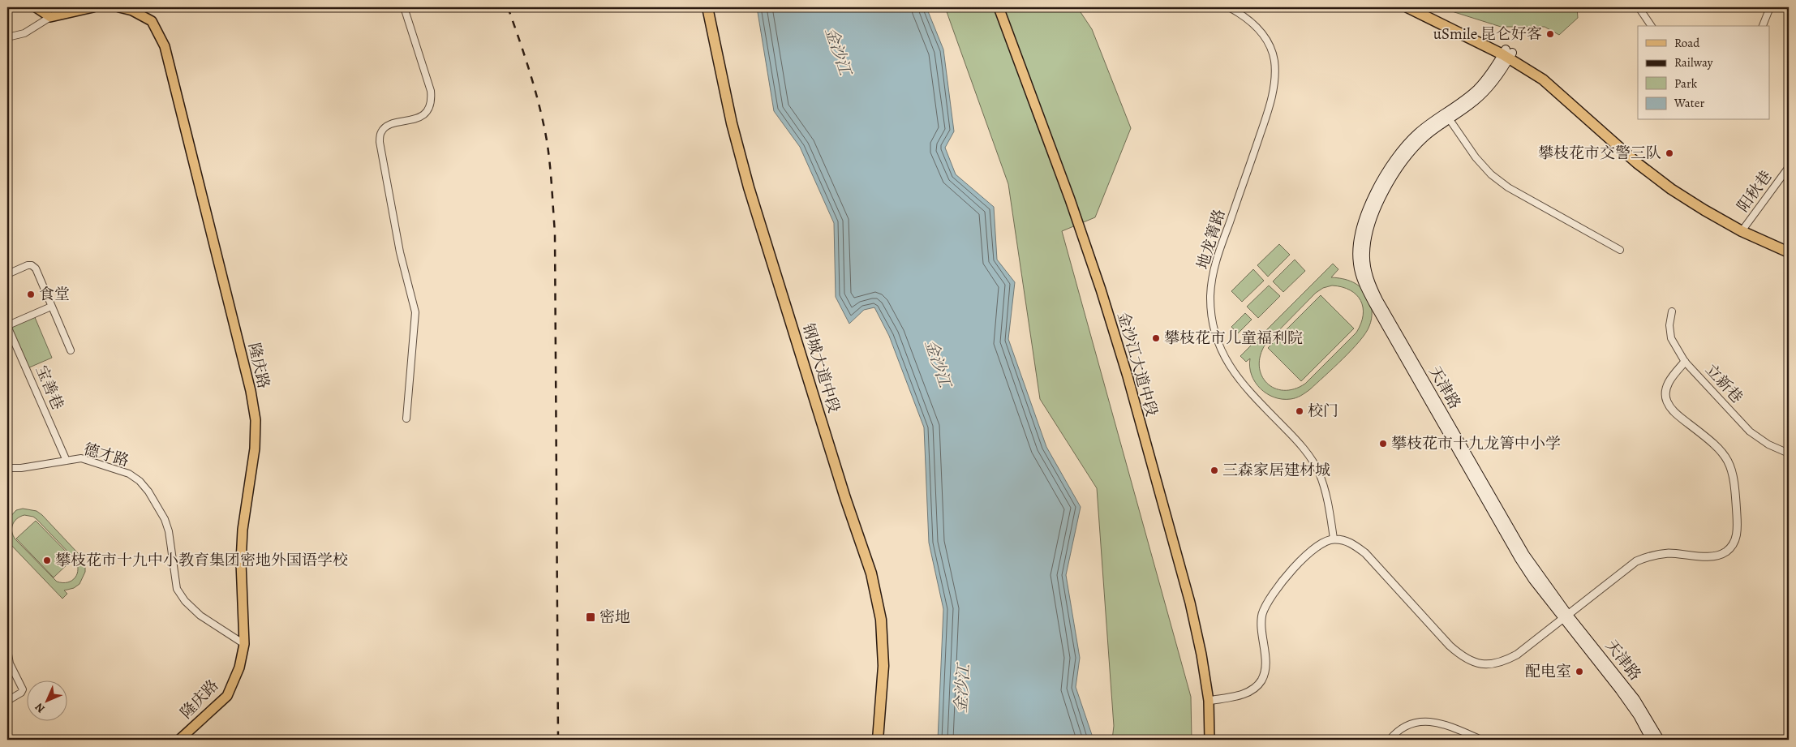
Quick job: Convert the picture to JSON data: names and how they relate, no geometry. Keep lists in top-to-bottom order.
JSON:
{
  "streets": {
    "highway": ["钢城大道中段"],
    "main road": ["金沙江大道中段", "隆庆路", "天津路"],
    "street": [
      "阳秋巷",
      "地龙箐路",
      "立新巷",
      "宝善巷",
      "德才路"
    ]
  },
  "crossings": [
    ["隆庆路", "德才路"],
    ["宝善巷", "德才路"]
  ],
  "water": ["金沙江"],
  "places": {
    "other": [
      "uSmile 昆仑好客",
      "攀枝花市交警三队",
      "食堂",
      "攀枝花市儿童福利院",
      "校门",
      "攀枝花市十九龙箐中小学",
      "三森家居建材城",
      "攀枝花市十九中小教育集团密地外国语学校",
      "配电室"
    ],
    "transit": ["密地"]
  },
  "legend": [
    "Road",
    "Railway",
    "Park",
    "Water"
  ],
  "north": "bottom left"
}
